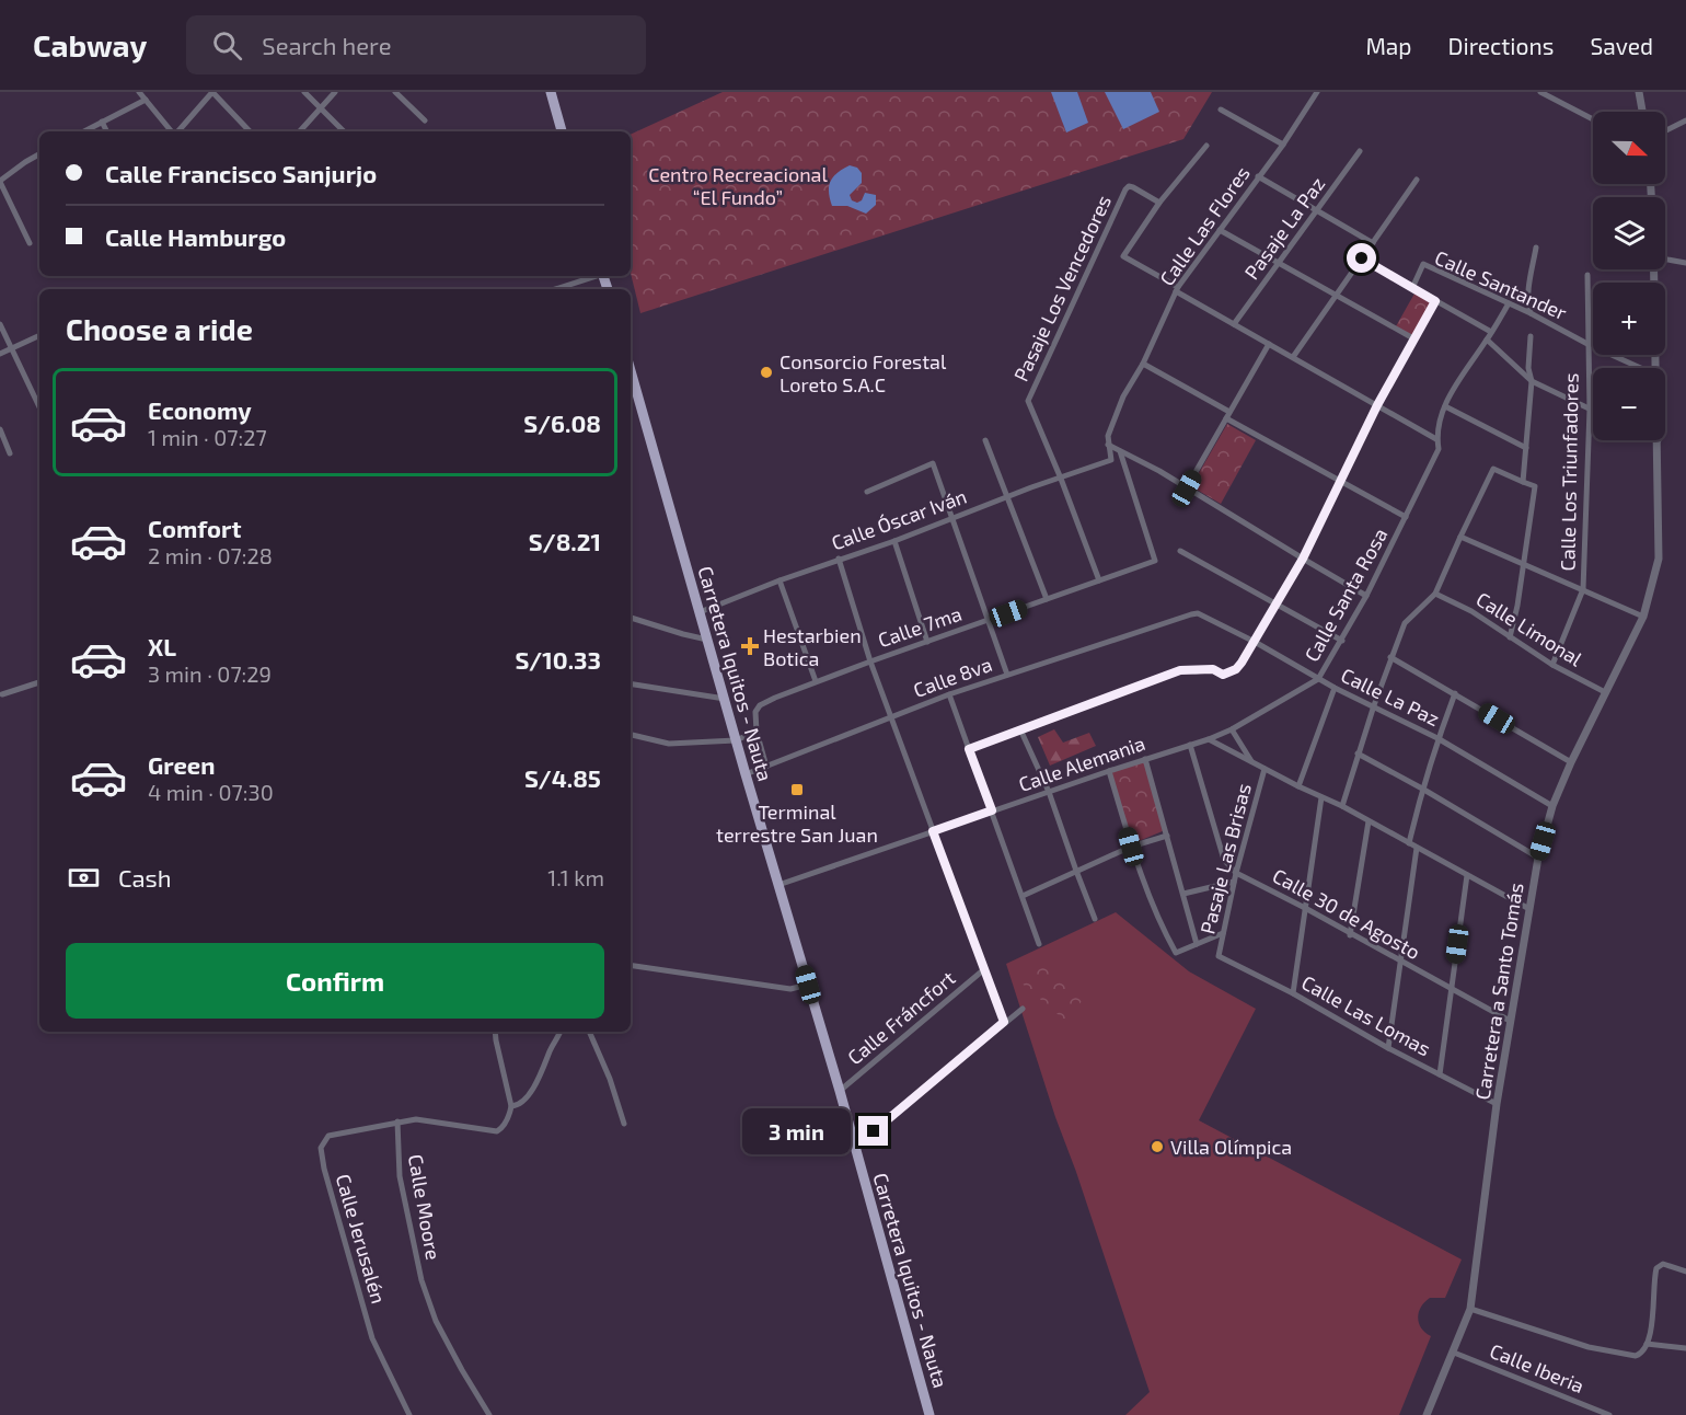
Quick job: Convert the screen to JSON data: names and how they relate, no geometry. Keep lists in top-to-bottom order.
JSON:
{
  "streets": {
    "main road": ["Carretera Iquitos - Nauta"],
    "street": [
      "Calle Las Flores",
      "Pasaje La Paz",
      "Calle Santander",
      "Pasaje Los Vencedores",
      "Calle Los Triunfadores",
      "Calle Óscar Iván",
      "Calle Santa Rosa",
      "Calle 7ma",
      "Calle Limonal",
      "Calle 8va",
      "Calle La Paz",
      "Calle Alemania",
      "Pasaje Las Brisas",
      "Calle 30 de Agosto",
      "Carretera a Santo Tomás",
      "Calle Las Lomas",
      "Calle Fráncfort",
      "Calle Moore",
      "Calle Jerusalén",
      "Calle Iberia"
    ]
  },
  "crossings": [
    ["Calle Las Flores", "Calle Óscar Iván"],
    ["Calle Santander", "Calle Los Triunfadores"],
    ["Calle Santander", "Calle Santa Rosa"],
    ["Pasaje Los Vencedores", "Calle Óscar Iván"],
    ["Calle Los Triunfadores", "Calle Limonal"],
    ["Calle Óscar Iván", "Carretera Iquitos - Nauta"],
    ["Calle Santa Rosa", "Calle La Paz"],
    ["Calle Santa Rosa", "Calle Alemania"],
    ["Calle Limonal", "Carretera a Santo Tomás"],
    ["Carretera Iquitos - Nauta", "Calle 8va"],
    ["Carretera Iquitos - Nauta", "Calle Alemania"],
    ["Carretera Iquitos - Nauta", "Calle Fráncfort"],
    ["Calle 8va", "Calle La Paz"],
    ["Calle La Paz", "Carretera a Santo Tomás"],
    ["Pasaje Las Brisas", "Calle 30 de Agosto"],
    ["Pasaje Las Brisas", "Calle Las Lomas"],
    ["Calle 30 de Agosto", "Carretera a Santo Tomás"],
    ["Carretera a Santo Tomás", "Calle Las Lomas"],
    ["Carretera a Santo Tomás", "Calle Iberia"],
    ["Calle Moore", "Calle Jerusalén"]
  ],
  "parks": ["Centro Recreacional “El Fundo”"],
  "places": {
    "other": ["Consorcio Forestal Loreto S.A.C", "Villa Olímpica"],
    "health": ["Hestarbien Botica"],
    "transit": ["Terminal terrestre San Juan"]
  },
  "north": "right",
  "page": {
    "header": "Cabway",
    "search": "Search here",
    "nav": ["Map", "Directions", "Saved"],
    "map_buttons": ["+", "−"],
    "banner": ["Calle Francisco Sanjurjo", "Calle Hamburgo"],
    "heading": "Choose a ride",
    "list": [
      {
        "name": "Economy",
        "note": "1 min · 07:27",
        "value": "S/6.08"
      },
      {
        "name": "Comfort",
        "note": "2 min · 07:28",
        "value": "S/8.21"
      },
      {
        "name": "XL",
        "note": "3 min · 07:29",
        "value": "S/10.33"
      },
      {
        "name": "Green",
        "note": "4 min · 07:30",
        "value": "S/4.85"
      }
    ],
    "pay": ["Cash", "1.1 km"],
    "buttons": "Confirm",
    "bubble": "3 min"
  }
}
